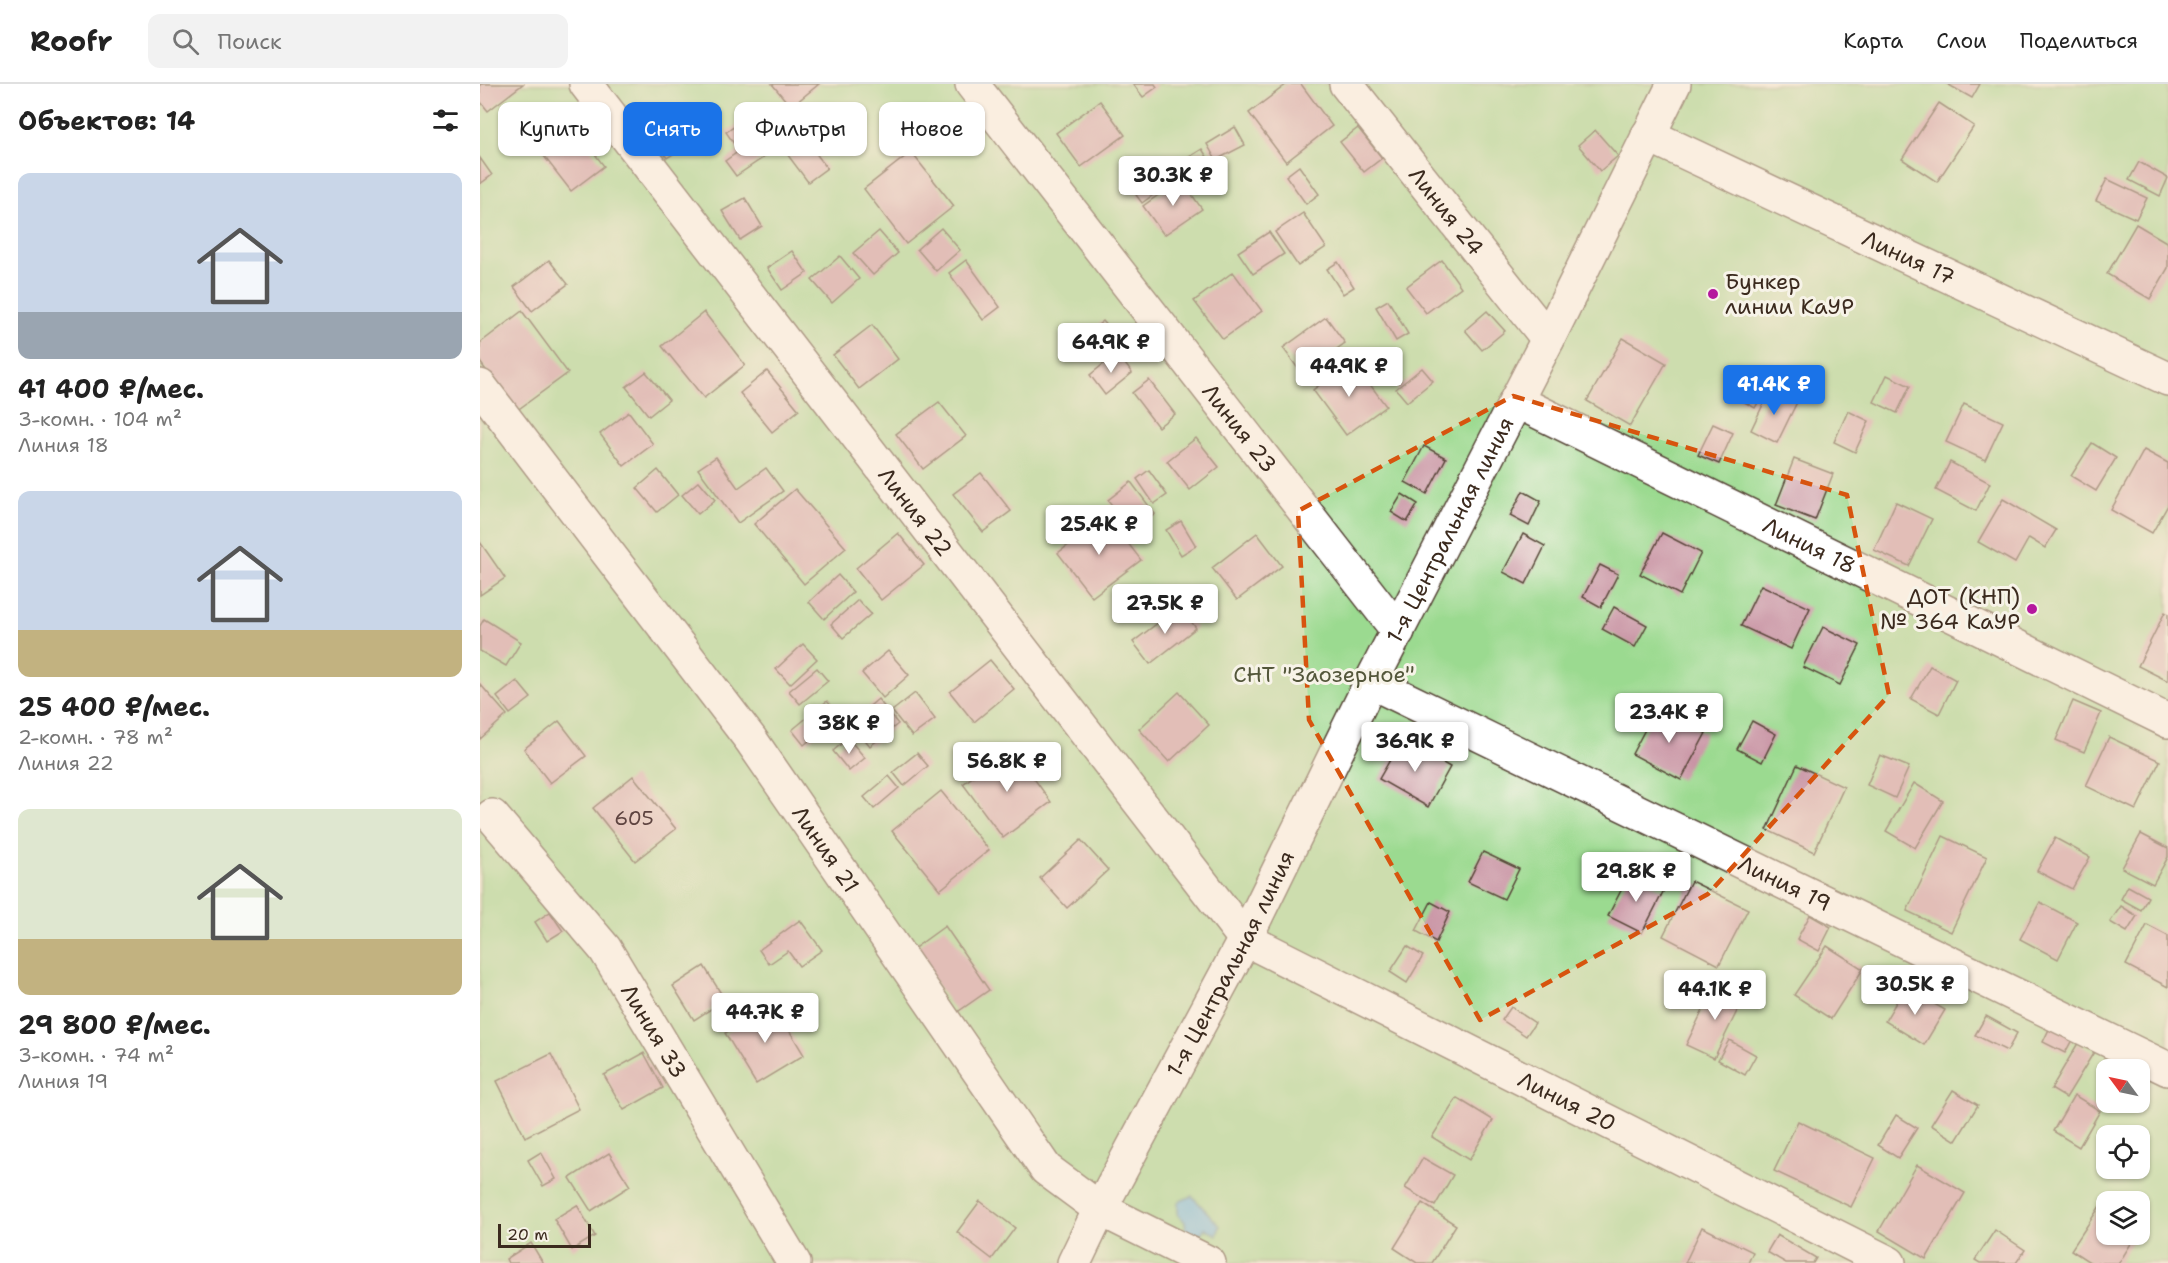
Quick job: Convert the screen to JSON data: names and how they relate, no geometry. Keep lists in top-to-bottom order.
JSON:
{
  "streets": {
    "street": [
      "Линия 24",
      "Линия 17",
      "Линия 23",
      "Линия 22",
      "1-я Центральная линия",
      "Линия 18",
      "Линия 21",
      "Линия 19",
      "Линия 33",
      "Линия 20"
    ]
  },
  "crossings": [
    ["Линия 24", "1-я Центральная линия"],
    ["Линия 17", "1-я Центральная линия"],
    ["Линия 23", "1-я Центральная линия"],
    ["Линия 22", "1-я Центральная линия"],
    ["Линия 22", "Линия 20"],
    ["1-я Центральная линия", "Линия 18"],
    ["1-я Центральная линия", "Линия 21"],
    ["1-я Центральная линия", "Линия 19"],
    ["1-я Центральная линия", "Линия 20"]
  ],
  "parks": ["СНТ \"Заозерное\""],
  "places": ["Бункер линии КаУР", "ДОТ (КНП) № 364 КаУР"],
  "house_numbers": ["605"],
  "scale_bar": "20 m",
  "north": "top left",
  "page": {
    "header": "Roofr",
    "search": "Поиск",
    "nav": ["Карта", "Слои", "Поделиться"],
    "heading": "Объектов: 14",
    "chip": [
      "Купить",
      "Снять",
      "Фильтры",
      "Новое"
    ],
    "list": [
      {
        "name": "41 400 ₽/мес.",
        "note": "3-комн. · 104 m² · Линия 18"
      },
      {
        "name": "25 400 ₽/мес.",
        "note": "2-комн. · 78 m² · Линия 22"
      },
      {
        "name": "29 800 ₽/мес.",
        "note": "3-комн. · 74 m² · Линия 19"
      }
    ],
    "price": [
      "30.3K ₽",
      "64.9K ₽",
      "44.9K ₽",
      "41.4K ₽",
      "25.4K ₽",
      "27.5K ₽",
      "23.4K ₽",
      "38K ₽",
      "36.9K ₽",
      "56.8K ₽",
      "29.8K ₽",
      "30.5K ₽",
      "44.1K ₽",
      "44.7K ₽"
    ],
    "scale": "20 m"
  }
}
